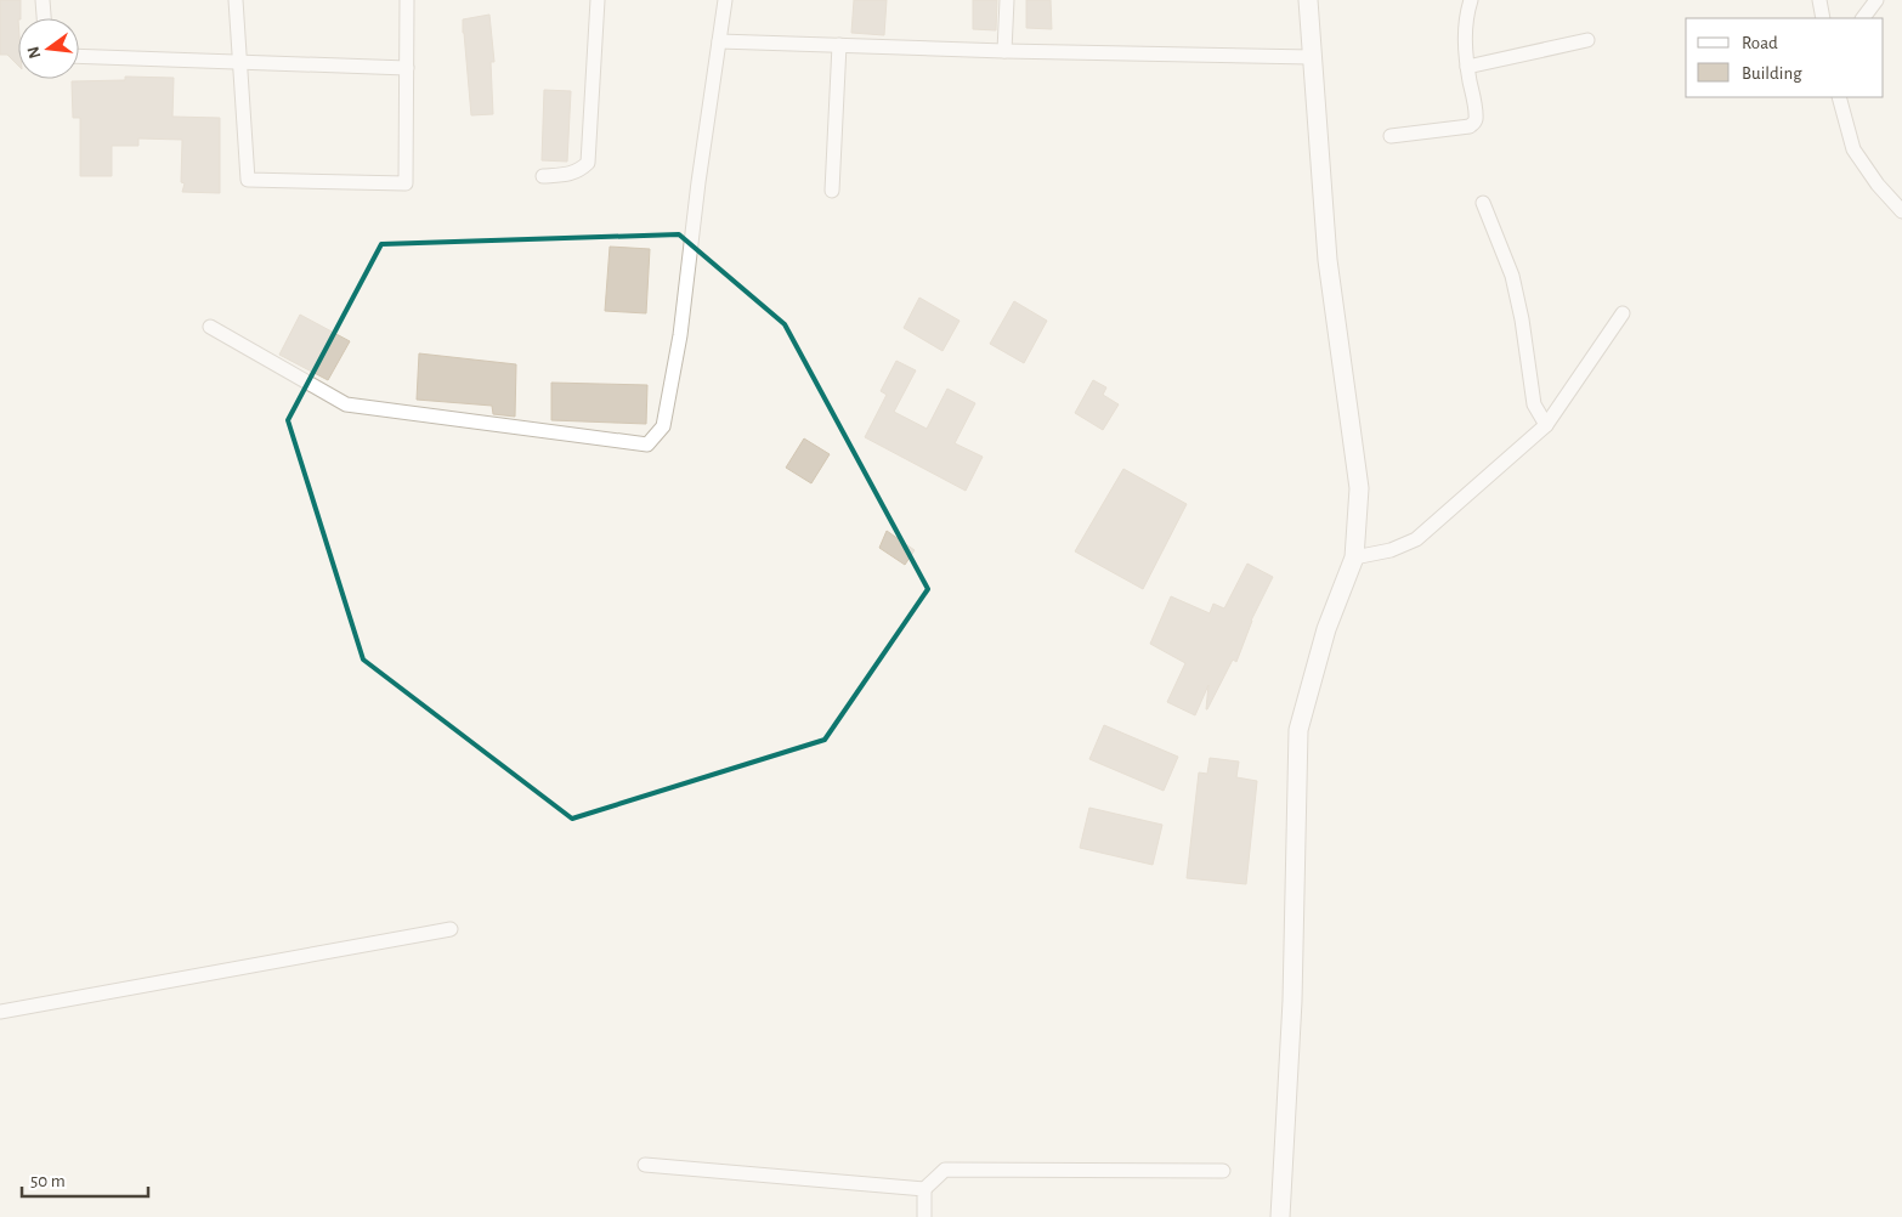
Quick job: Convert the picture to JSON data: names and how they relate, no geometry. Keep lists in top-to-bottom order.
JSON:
{
  "legend": ["Road", "Building"],
  "scale_bar": "50 m",
  "north": "left"
}
